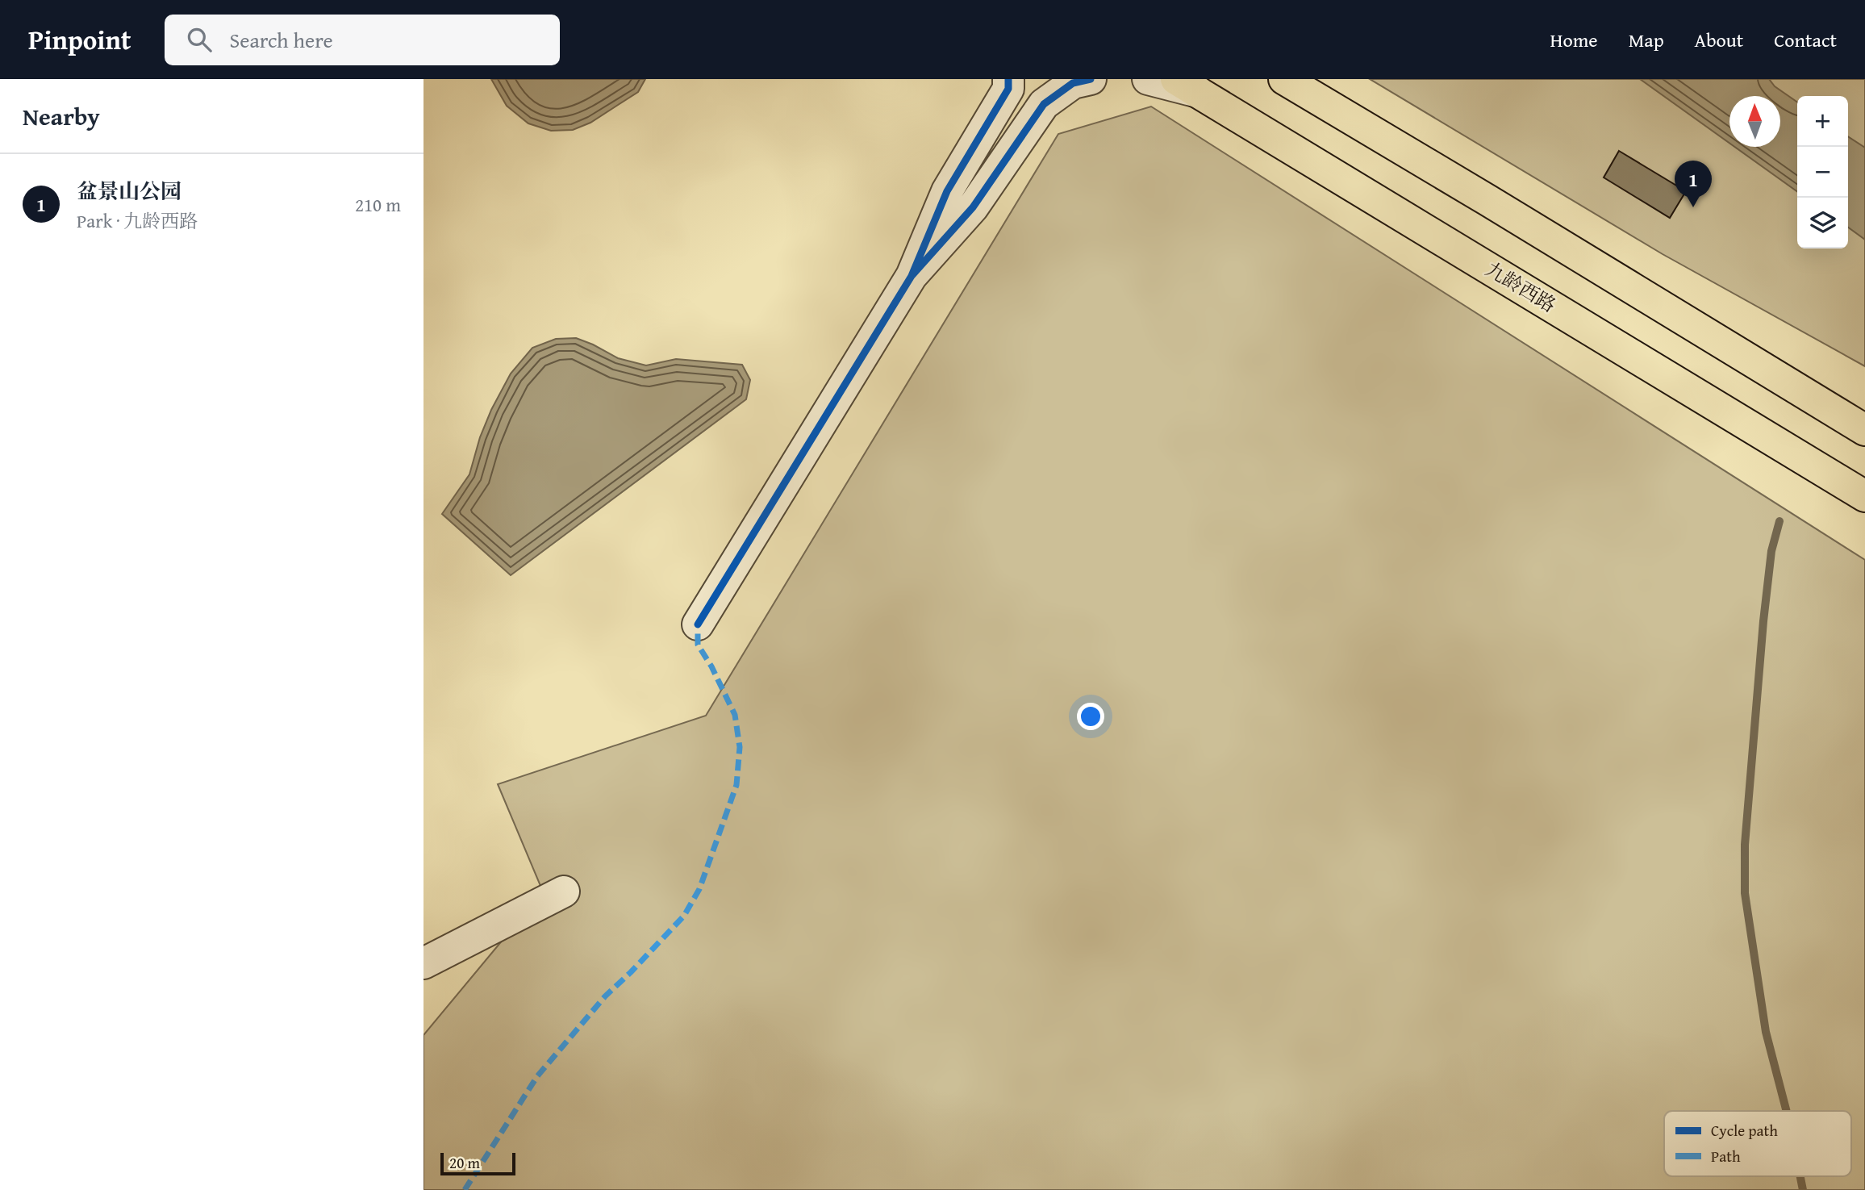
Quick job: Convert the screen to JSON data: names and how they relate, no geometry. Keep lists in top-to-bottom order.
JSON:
{
  "streets": {
    "main road": ["九龄西路"]
  },
  "legend": ["Cycle path", "Path"],
  "scale_bar": "20 m",
  "north": "top",
  "page": {
    "header": "Pinpoint",
    "search": "Search here",
    "nav": [
      "Home",
      "Map",
      "About",
      "Contact"
    ],
    "heading": "Nearby",
    "map_buttons": ["+", "−"],
    "list": [
      {
        "mark": "1",
        "name": "盆景山公园",
        "note": "Park · 九龄西路",
        "value": "210 m"
      }
    ],
    "pins": "1",
    "scale": "20 m"
  }
}
